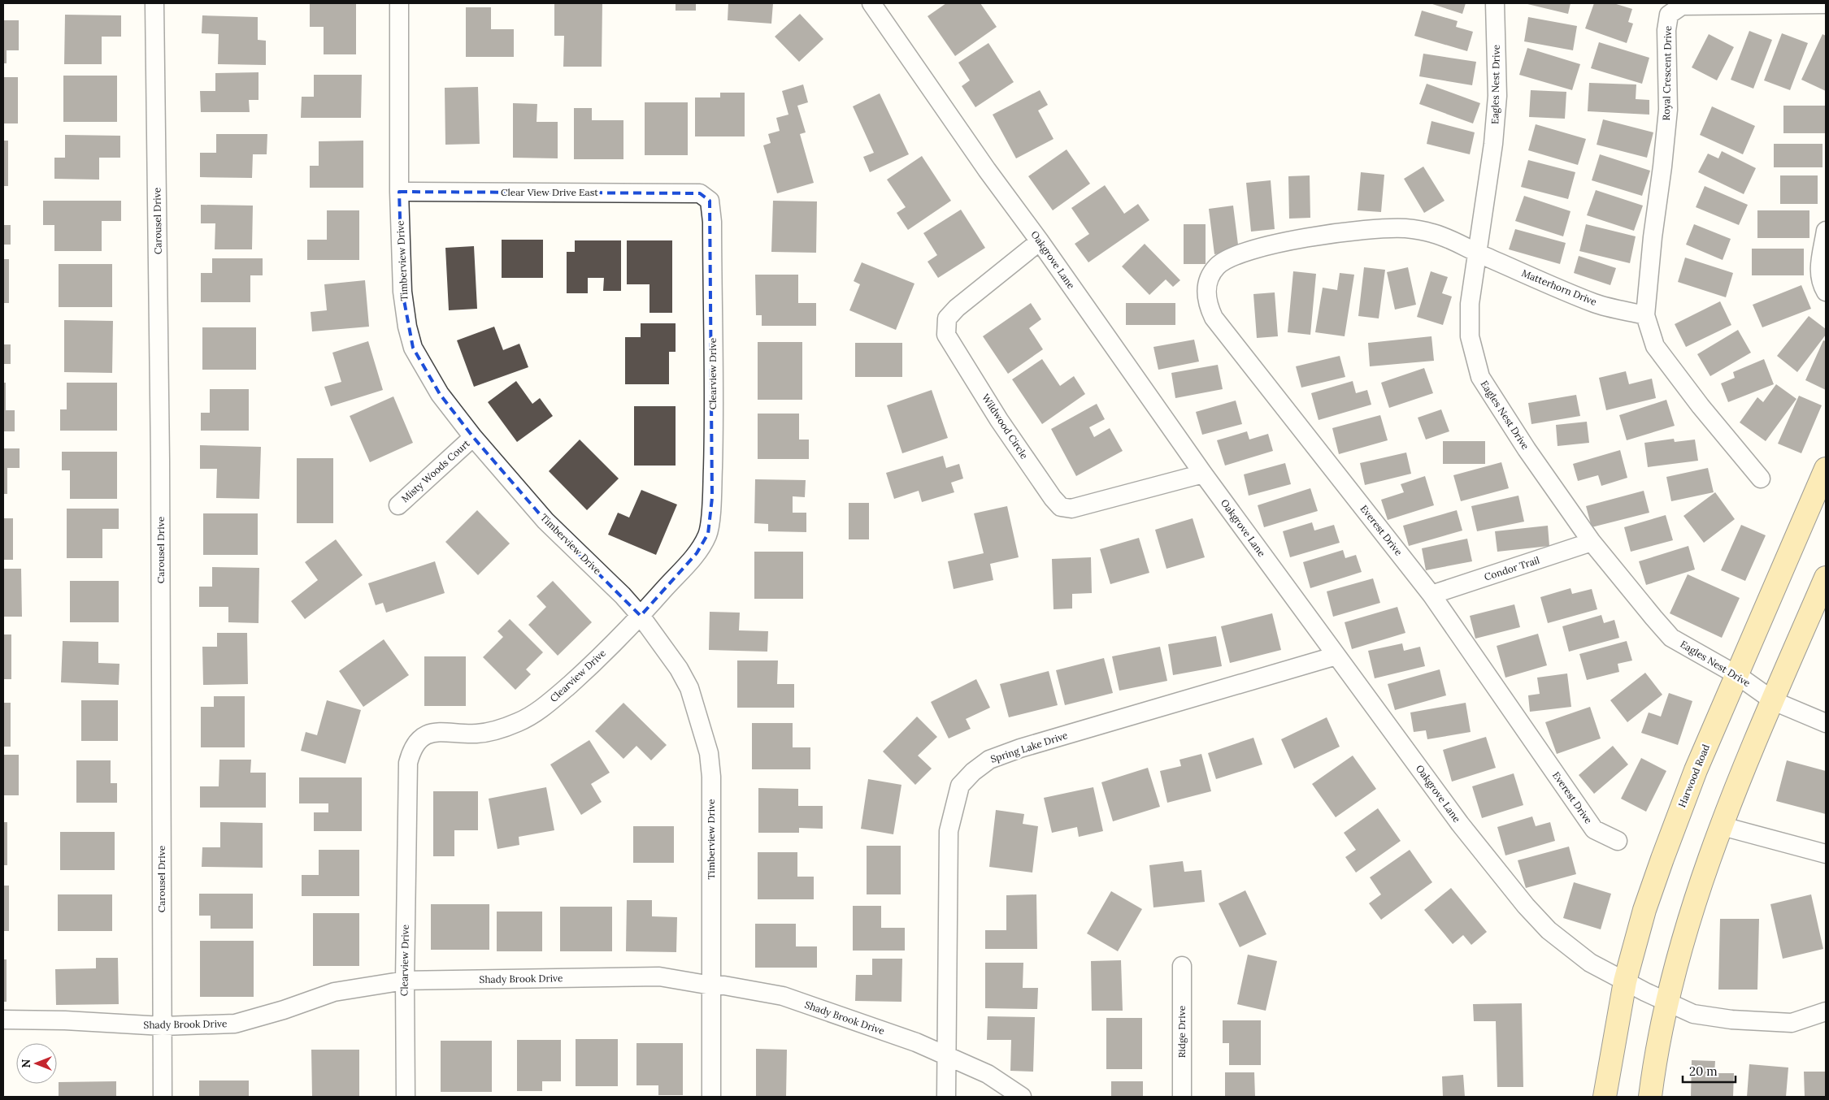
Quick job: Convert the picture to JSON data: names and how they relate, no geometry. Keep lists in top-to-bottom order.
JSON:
{
  "streets": {
    "main road": ["Harwood Road"],
    "street": [
      "Royal Crescent Drive",
      "Eagles Nest Drive",
      "Clear View Drive East",
      "Carousel Drive",
      "Oakgrove Lane",
      "Timberview Drive",
      "Matterhorn Drive",
      "Clearview Drive",
      "Wildwood Circle",
      "Misty Woods Court",
      "Everest Drive",
      "Condor Trail",
      "Spring Lake Drive",
      "Shady Brook Drive",
      "Ridge Drive"
    ]
  },
  "crossings": [
    ["Royal Crescent Drive", "Matterhorn Drive"],
    ["Eagles Nest Drive", "Matterhorn Drive"],
    ["Eagles Nest Drive", "Condor Trail"],
    ["Eagles Nest Drive", "Harwood Road"],
    ["Clear View Drive East", "Timberview Drive"],
    ["Clear View Drive East", "Clearview Drive"],
    ["Carousel Drive", "Shady Brook Drive"],
    ["Oakgrove Lane", "Wildwood Circle"],
    ["Oakgrove Lane", "Spring Lake Drive"],
    ["Oakgrove Lane", "Harwood Road"],
    ["Timberview Drive", "Clearview Drive"],
    ["Timberview Drive", "Misty Woods Court"],
    ["Timberview Drive", "Shady Brook Drive"],
    ["Matterhorn Drive", "Everest Drive"],
    ["Clearview Drive", "Shady Brook Drive"],
    ["Everest Drive", "Condor Trail"],
    ["Spring Lake Drive", "Shady Brook Drive"]
  ],
  "scale_bar": "20 m",
  "north": "left"
}
